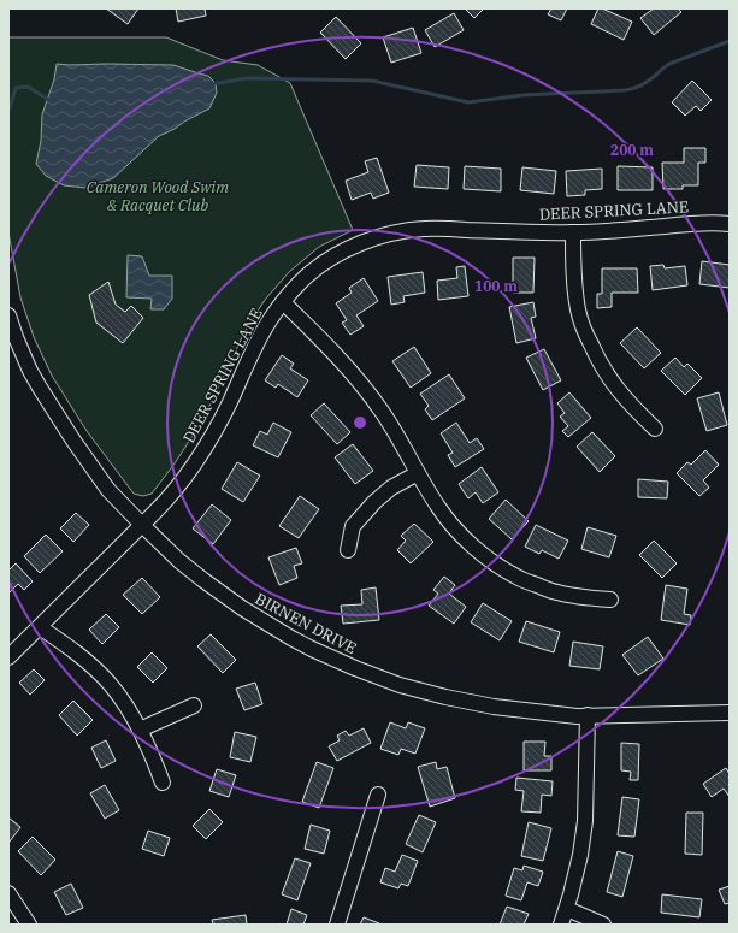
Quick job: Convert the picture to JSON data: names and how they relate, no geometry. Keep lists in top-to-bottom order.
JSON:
{
  "streets": {
    "street": ["DEER SPRING LANE", "BIRNEN DRIVE"]
  },
  "crossings": [
    ["DEER SPRING LANE", "BIRNEN DRIVE"]
  ],
  "parks": ["Cameron Wood Swim & Racquet Club"],
  "rings": ["200 m", "100 m"]
}
